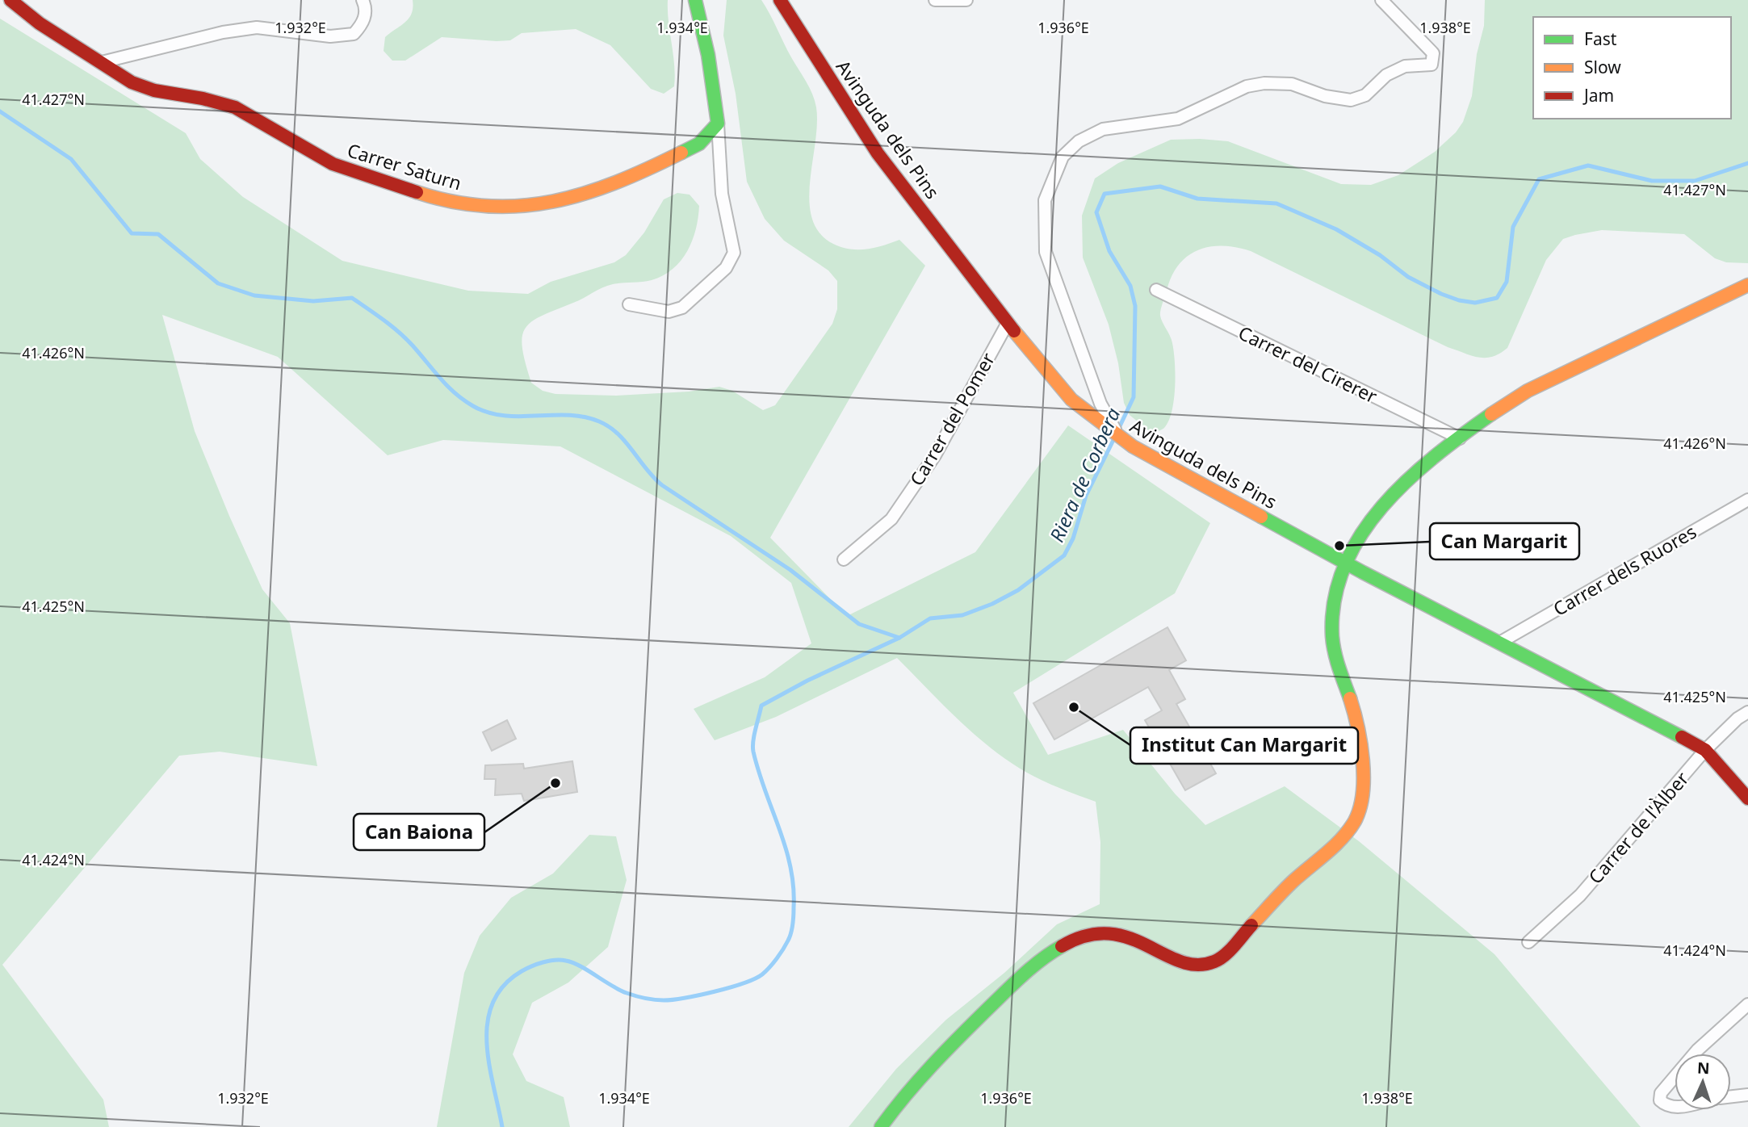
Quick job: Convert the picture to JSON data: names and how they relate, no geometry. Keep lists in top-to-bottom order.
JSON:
{
  "streets": {
    "street": [
      "Avinguda dels Pins",
      "Carrer Saturn",
      "Carrer del Cirerer",
      "Carrer del Pomer",
      "Carrer dels Ruores",
      "Carrer de l'Àlber"
    ]
  },
  "crossings": [
    ["Avinguda dels Pins", "Carrer del Pomer"],
    ["Avinguda dels Pins", "Carrer dels Ruores"],
    ["Avinguda dels Pins", "Carrer de l'Àlber"]
  ],
  "water": ["Riera de Corbera"],
  "places": ["Can Margarit", "Institut Can Margarit", "Can Baiona"],
  "legend": ["Fast", "Slow", "Jam"],
  "north": "top",
  "coordinates": [
    "1.932°E",
    "1.934°E",
    "1.936°E",
    "1.938°E",
    "41.427°N",
    "41.426°N",
    "41.425°N",
    "41.424°N"
  ]
}
